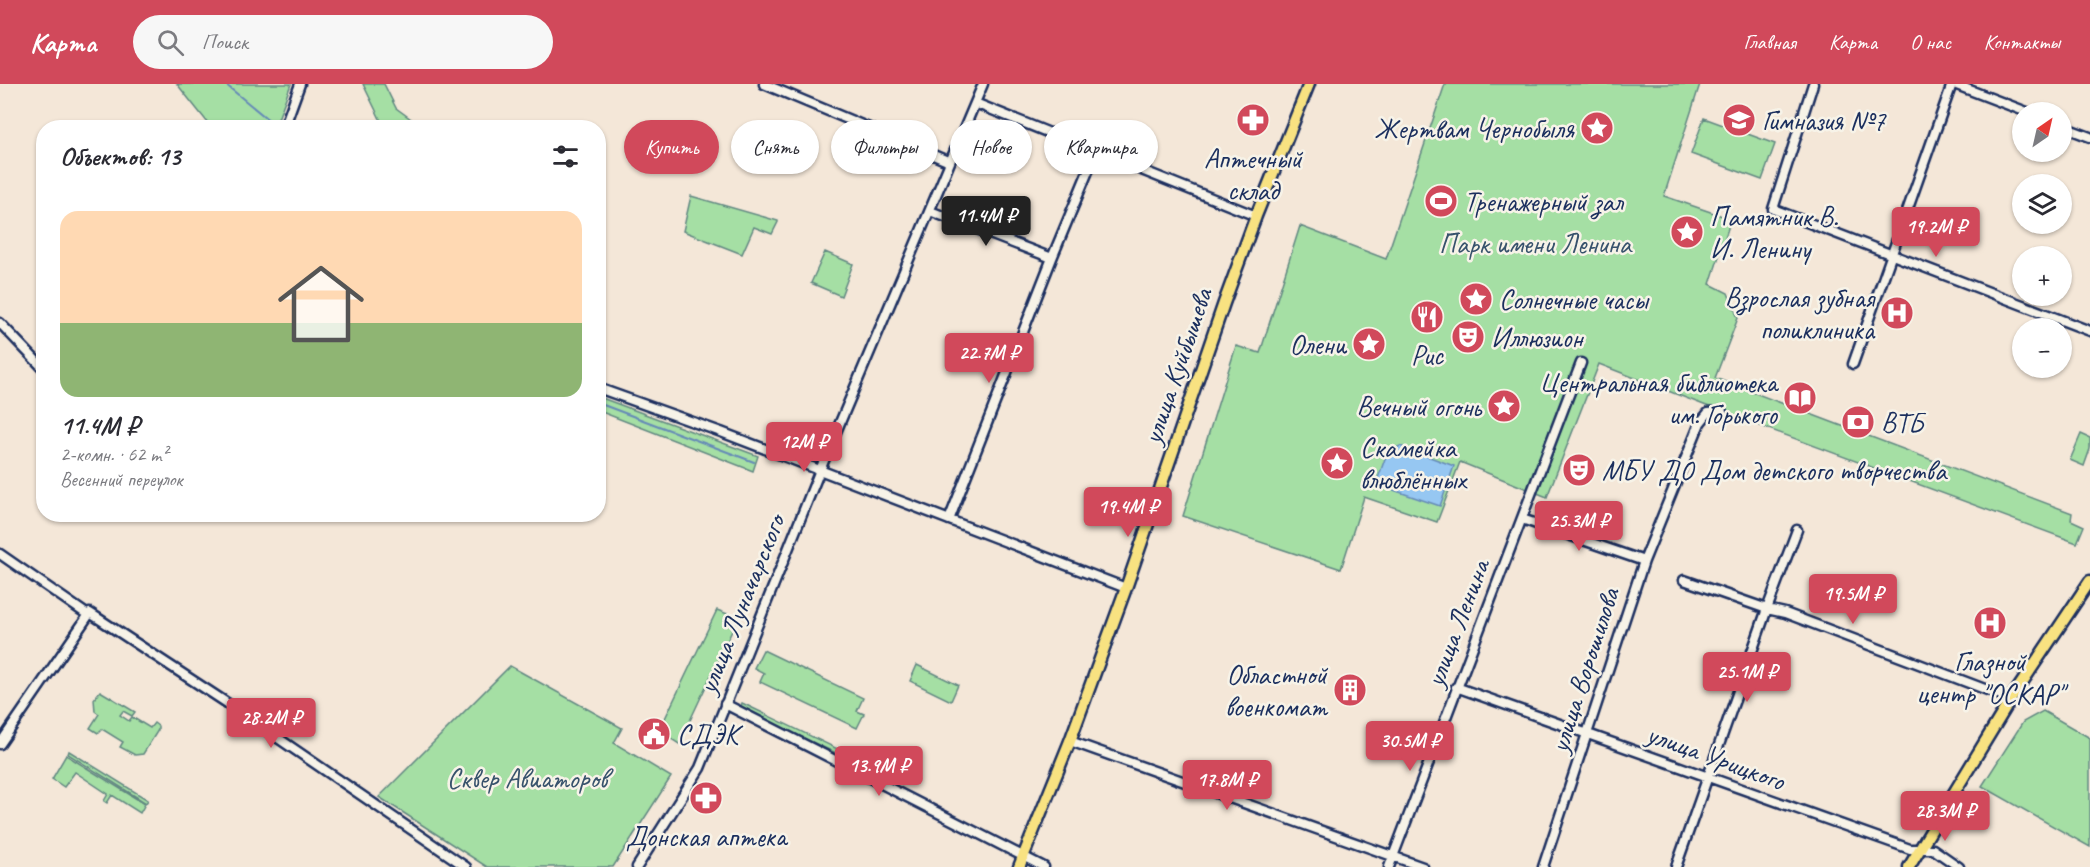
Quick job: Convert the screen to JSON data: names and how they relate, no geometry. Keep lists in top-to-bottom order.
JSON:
{
  "streets": {
    "main road": ["улица Куйбышева"],
    "street": [
      "улица Луначарского",
      "улица Ленина",
      "улица Ворошилова",
      "улица Урицкого"
    ]
  },
  "crossings": [
    ["улица Ленина", "улица Урицкого"],
    ["улица Ворошилова", "улица Урицкого"]
  ],
  "parks": ["Парк имени Ленина", "Сквер Авиаторов"],
  "places": {
    "pharmacy": ["Аптечный склад", "Донская аптека"],
    "school or university": ["Гимназия №7"],
    "place": [
      "Жертвам Чернобыля",
      "Памятник В. И. Ленину",
      "Солнечные часы",
      "Олени",
      "Вечный огонь",
      "Скамейка влюблённых"
    ],
    "sports": ["Тренажерный зал"],
    "hospital": ["Взрослая зубная поликлиника", "Глазной центр \"ОСКАР\""],
    "restaurant": ["Рис"],
    "theatre": ["Иллюзион", "МБУ ДО Дом детского творчества"],
    "library": ["Центральная библиотека им. Горького"],
    "bank": ["ВТБ"],
    "building": ["Областной военкомат"],
    "public building": ["СДЭК"]
  },
  "north": "top right",
  "page": {
    "header": "Карта",
    "search": "Поиск",
    "nav": [
      "Главная",
      "Карта",
      "О нас",
      "Контакты"
    ],
    "map_buttons": ["+", "−"],
    "chip": [
      "Купить",
      "Снять",
      "Фильтры",
      "Новое",
      "Квартира"
    ],
    "heading": "Объектов: 13",
    "list": [
      {
        "name": "11.4M ₽",
        "note": "2-комн. · 62 m² · Весенний переулок"
      }
    ],
    "price": [
      "11.4M ₽",
      "19.2M ₽",
      "22.7M ₽",
      "12M ₽",
      "19.4M ₽",
      "25.3M ₽",
      "19.5M ₽",
      "25.1M ₽",
      "28.2M ₽",
      "30.5M ₽",
      "13.9M ₽",
      "17.8M ₽",
      "28.3M ₽"
    ]
  }
}
